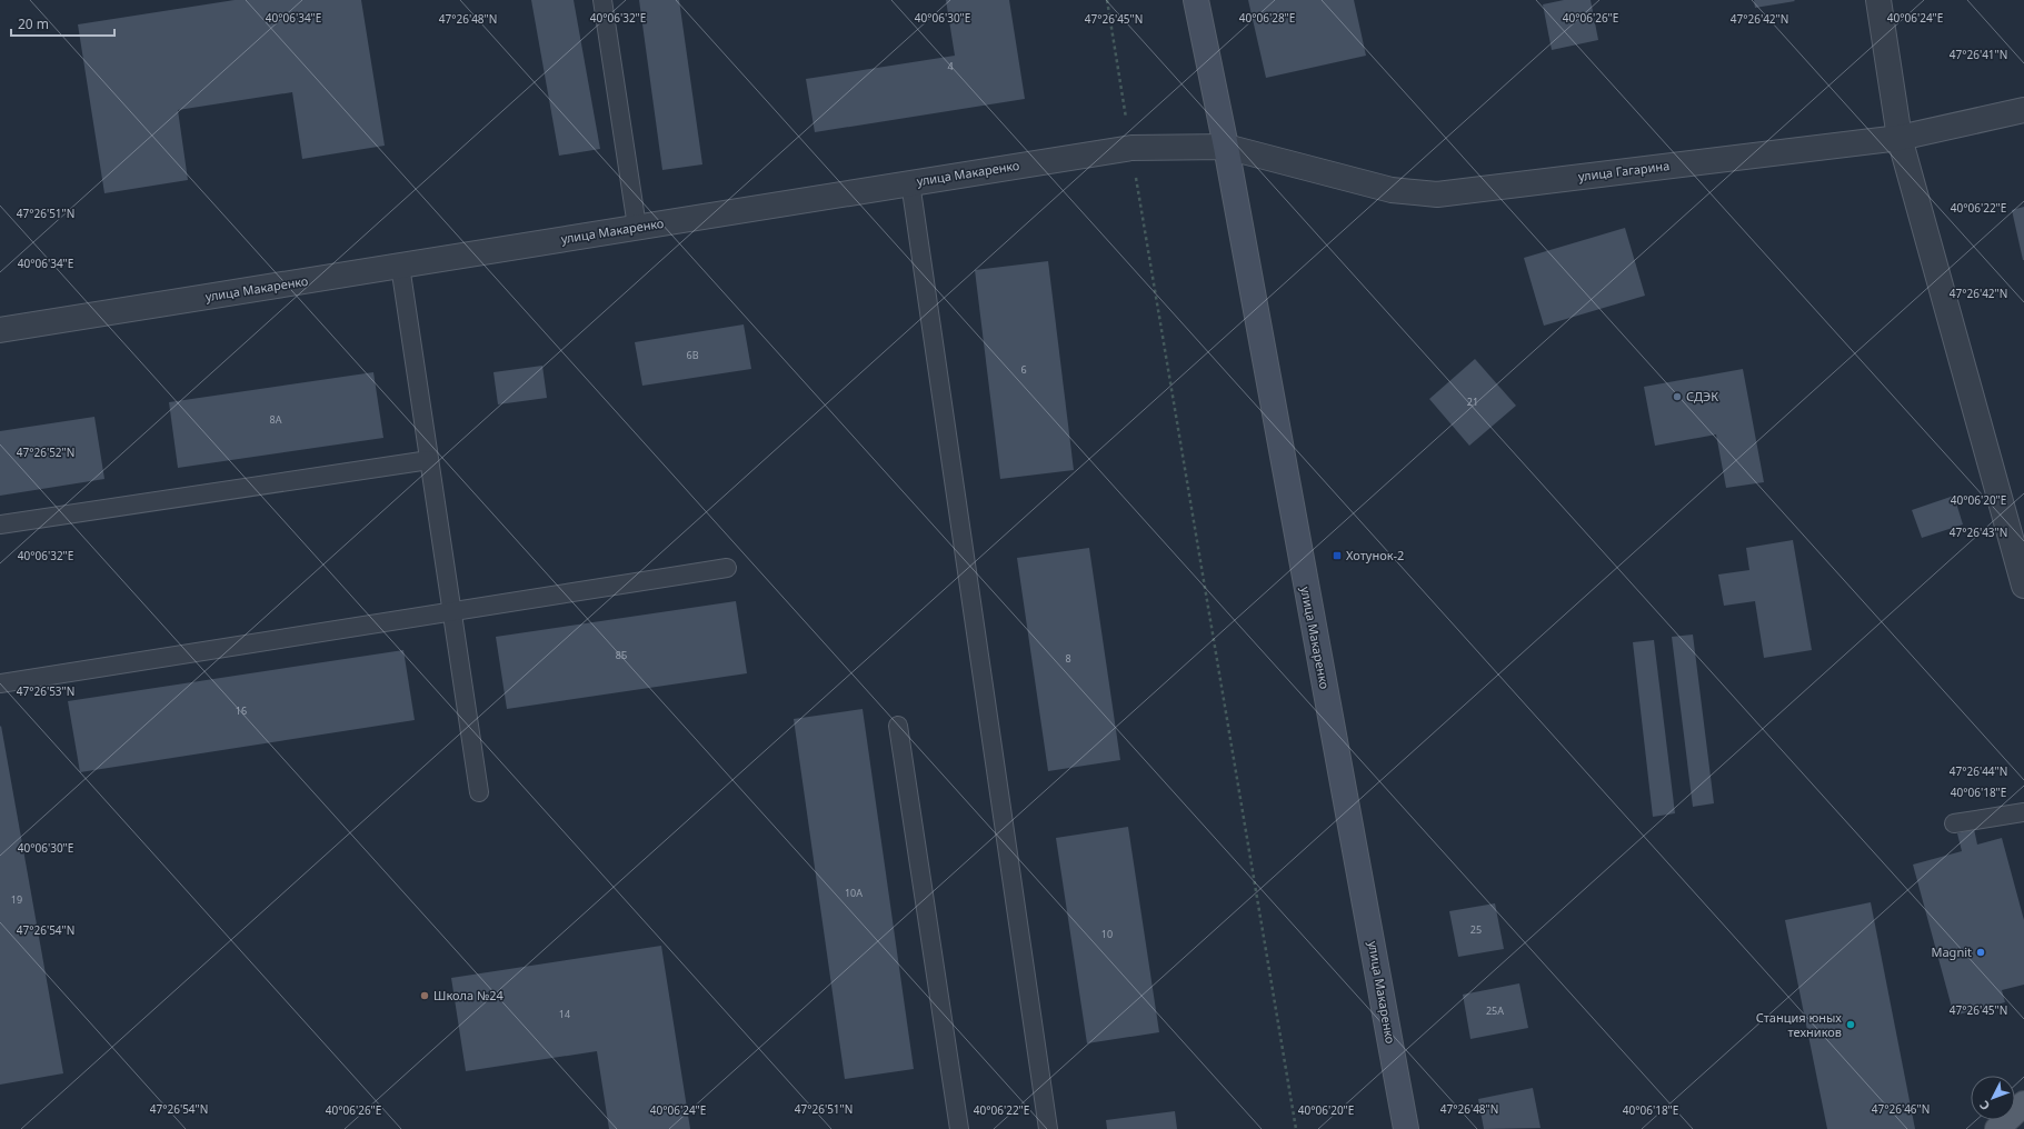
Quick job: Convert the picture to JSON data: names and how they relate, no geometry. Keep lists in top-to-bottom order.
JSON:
{
  "streets": {
    "main road": ["улица Макаренко"],
    "street": ["улица Гагарина"]
  },
  "crossings": [
    ["улица Гагарина", "улица Макаренко"]
  ],
  "places": {
    "other": [
      "СДЭК",
      "Magnit",
      "Школа №24",
      "Станция юных техников"
    ],
    "transit": ["Хотунок-2"]
  },
  "house_numbers": [
    "4",
    "6В",
    "6",
    "21",
    "8А",
    "8Б",
    "8",
    "16",
    "10А",
    "19",
    "25",
    "10",
    "25А",
    "14"
  ],
  "scale_bar": "20 m",
  "north": "bottom left",
  "coordinates": [
    "40°06'34\"E",
    "40°06'32\"E",
    "40°06'30\"E",
    "40°06'28\"E",
    "40°06'26\"E",
    "40°06'24\"E",
    "47°26'45\"N",
    "47°26'48\"N",
    "47°26'42\"N",
    "47°26'41\"N",
    "40°06'22\"E",
    "47°26'51\"N",
    "47°26'52\"N",
    "40°06'20\"E",
    "47°26'43\"N",
    "47°26'53\"N",
    "47°26'44\"N",
    "40°06'18\"E",
    "47°26'54\"N",
    "47°26'46\"N"
  ]
}
